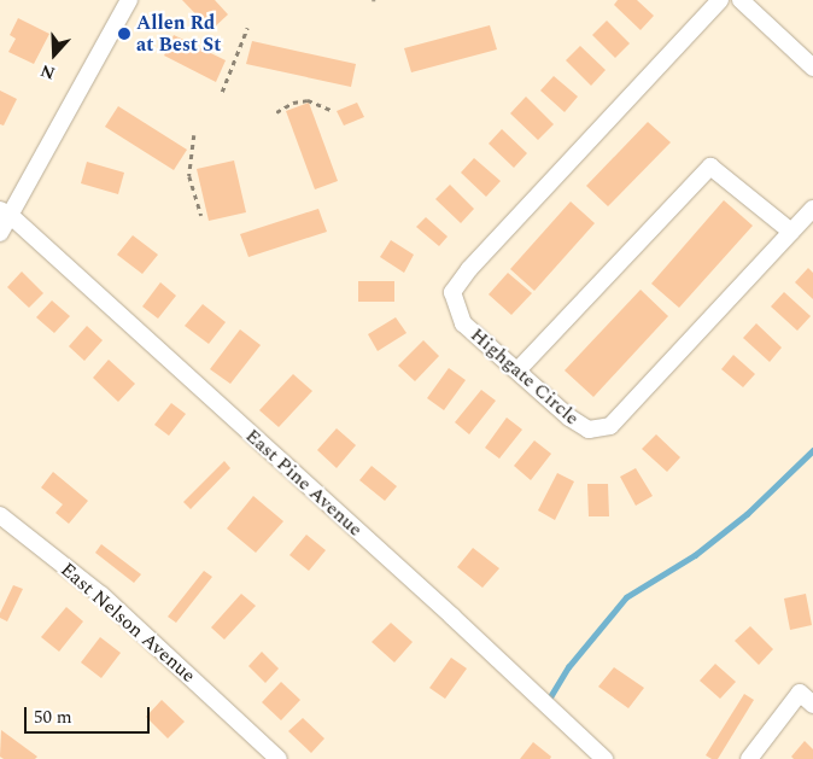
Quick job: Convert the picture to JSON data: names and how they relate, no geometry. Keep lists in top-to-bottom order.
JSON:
{
  "streets": {
    "street": ["Highgate Circle", "East Pine Avenue", "East Nelson Avenue"]
  },
  "places": ["Allen Rd at Best St"],
  "scale_bar": "50 m",
  "north": "bottom"
}
